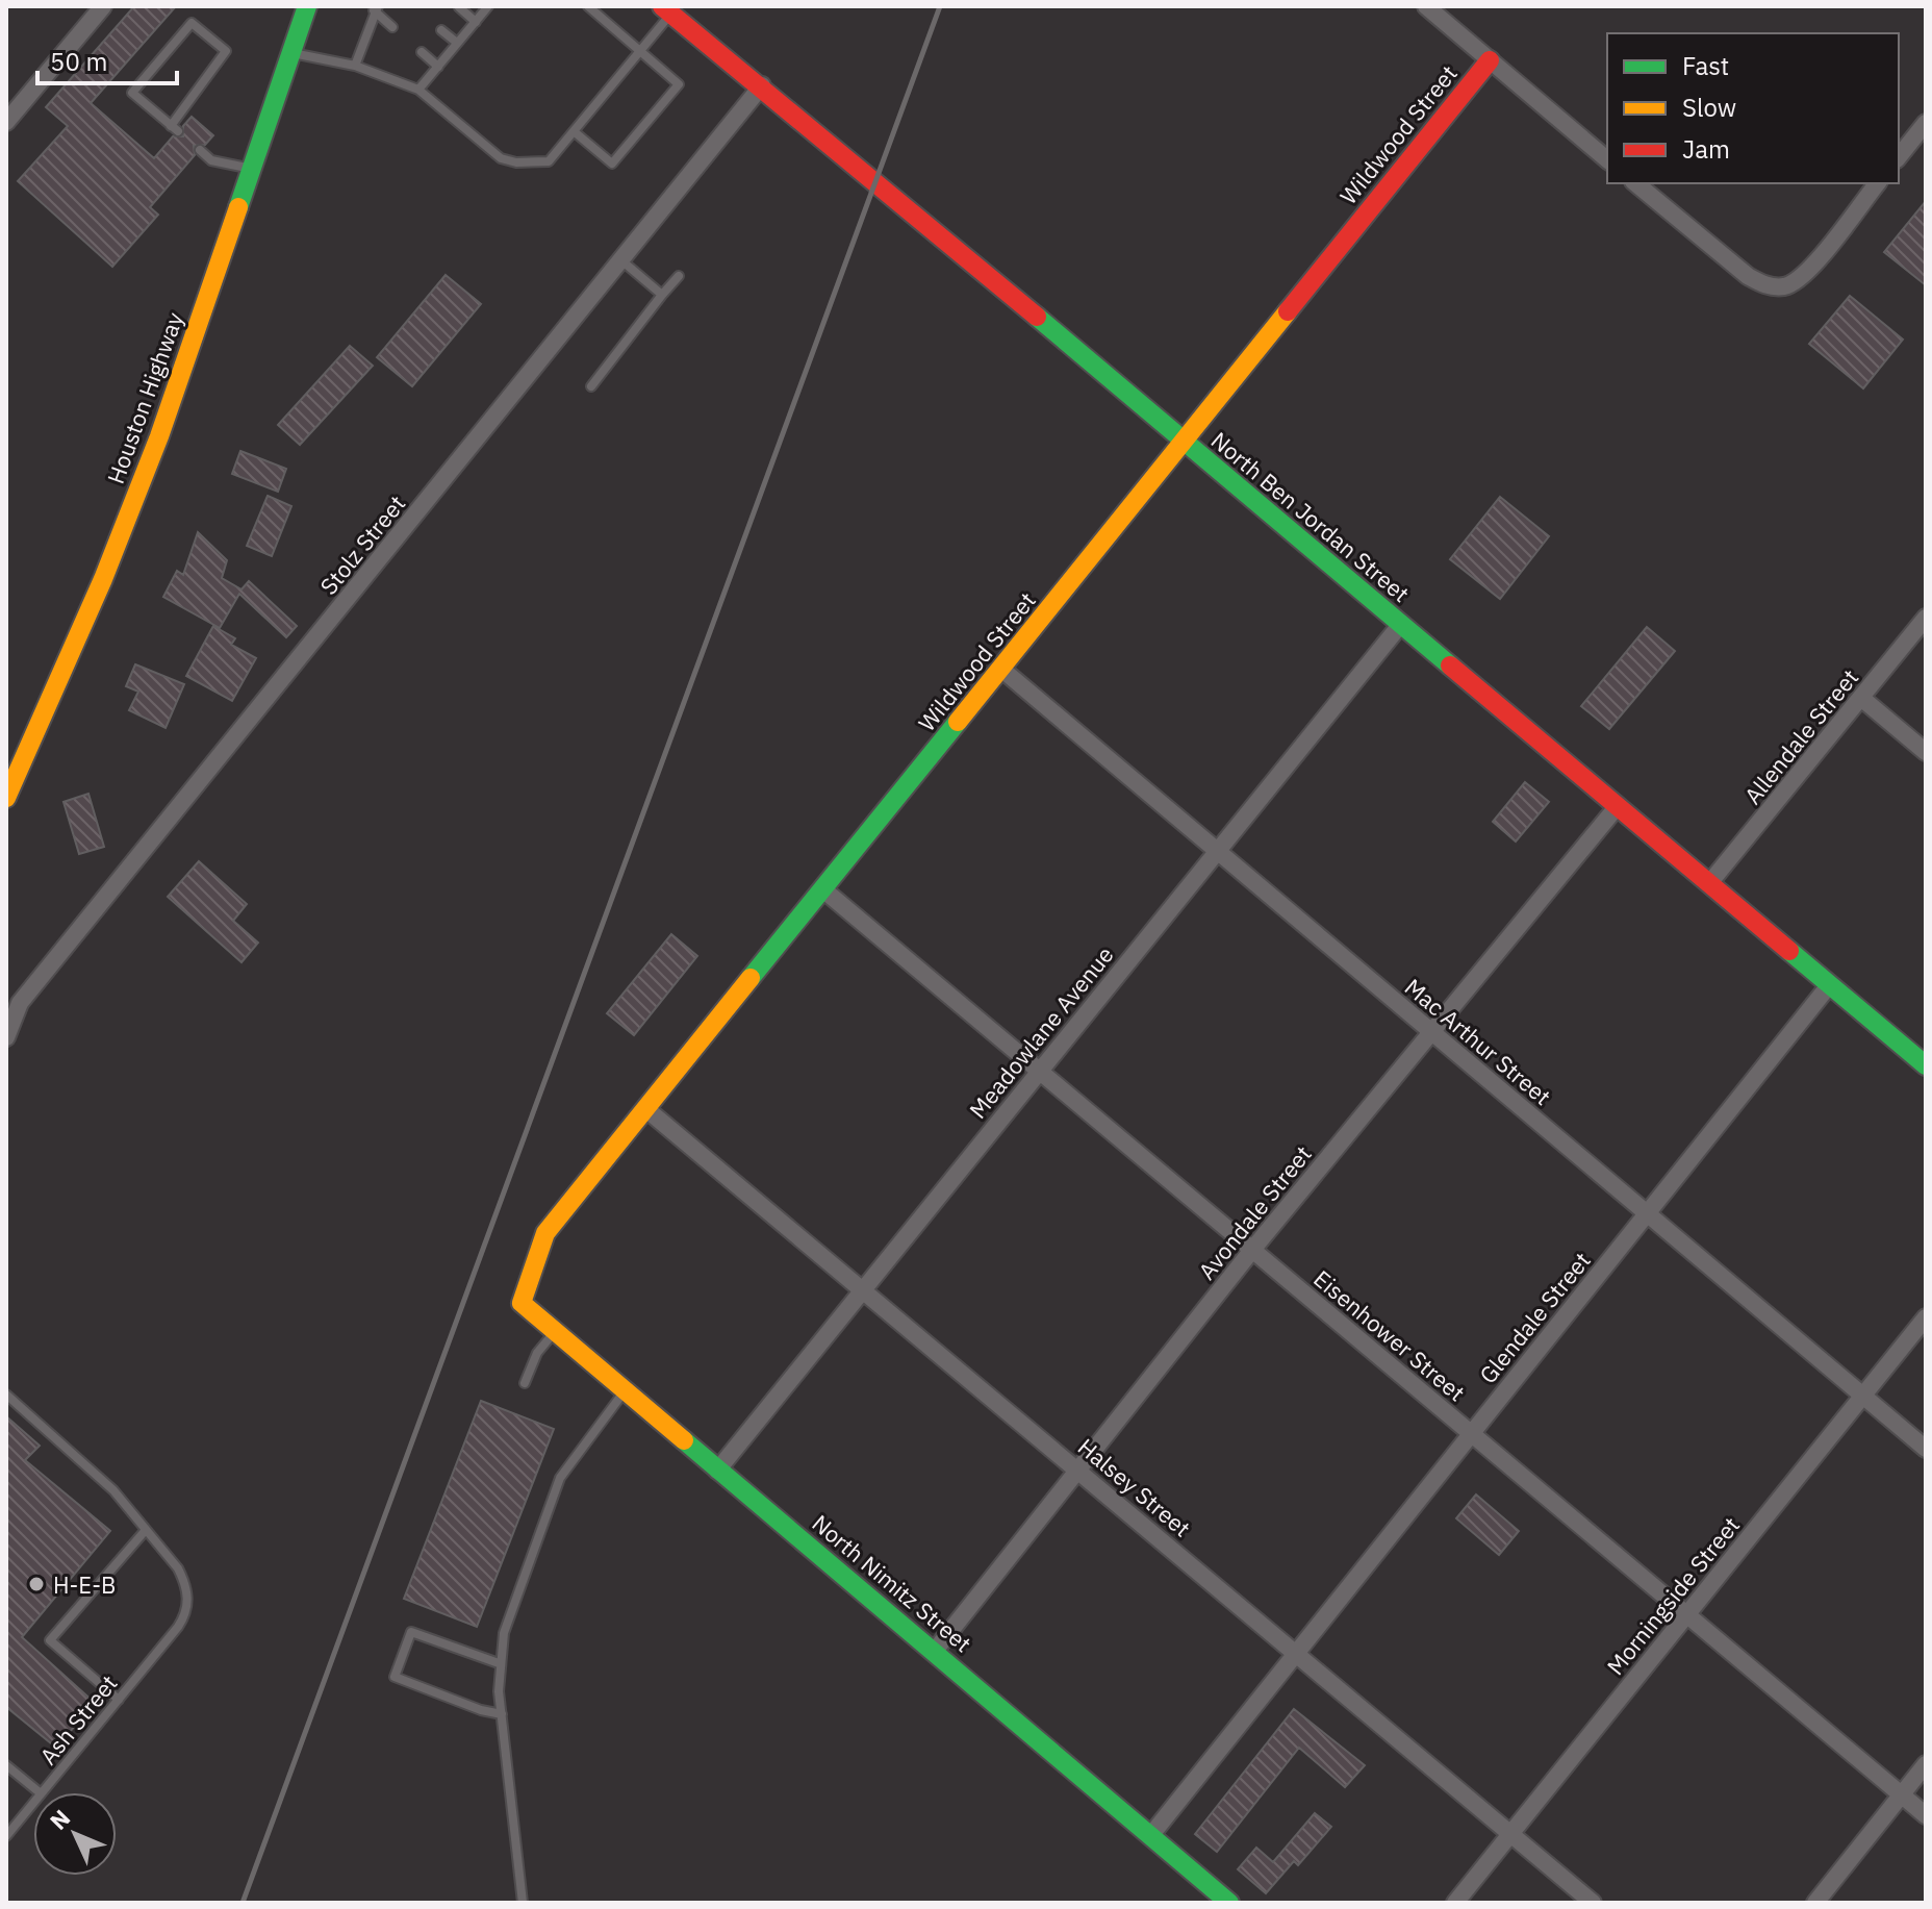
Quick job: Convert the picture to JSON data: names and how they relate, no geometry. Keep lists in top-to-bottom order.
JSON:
{
  "streets": {
    "street": [
      "Wildwood Street",
      "Houston Highway",
      "North Ben Jordan Street",
      "Stolz Street",
      "Allendale Street",
      "Meadowlane Avenue",
      "Mac Arthur Street",
      "Avondale Street",
      "Glendale Street",
      "Eisenhower Street",
      "Halsey Street",
      "North Nimitz Street",
      "Morningside Street"
    ],
    "lane": ["Ash Street"]
  },
  "crossings": [
    ["Wildwood Street", "North Ben Jordan Street"],
    ["Wildwood Street", "Mac Arthur Street"],
    ["Wildwood Street", "Eisenhower Street"],
    ["Wildwood Street", "Halsey Street"],
    ["Wildwood Street", "North Nimitz Street"],
    ["North Ben Jordan Street", "Stolz Street"],
    ["North Ben Jordan Street", "Allendale Street"],
    ["North Ben Jordan Street", "Meadowlane Avenue"],
    ["North Ben Jordan Street", "Avondale Street"],
    ["North Ben Jordan Street", "Glendale Street"],
    ["Meadowlane Avenue", "Mac Arthur Street"],
    ["Meadowlane Avenue", "Eisenhower Street"],
    ["Meadowlane Avenue", "Halsey Street"],
    ["Meadowlane Avenue", "North Nimitz Street"],
    ["Mac Arthur Street", "Avondale Street"],
    ["Mac Arthur Street", "Glendale Street"],
    ["Mac Arthur Street", "Morningside Street"],
    ["Avondale Street", "Eisenhower Street"],
    ["Avondale Street", "Halsey Street"],
    ["Avondale Street", "North Nimitz Street"],
    ["Glendale Street", "Eisenhower Street"],
    ["Glendale Street", "Halsey Street"],
    ["Glendale Street", "North Nimitz Street"],
    ["Eisenhower Street", "Morningside Street"],
    ["Halsey Street", "Morningside Street"]
  ],
  "places": ["H-E-B"],
  "legend": ["Fast", "Slow", "Jam"],
  "scale_bar": "50 m",
  "north": "top left"
}
